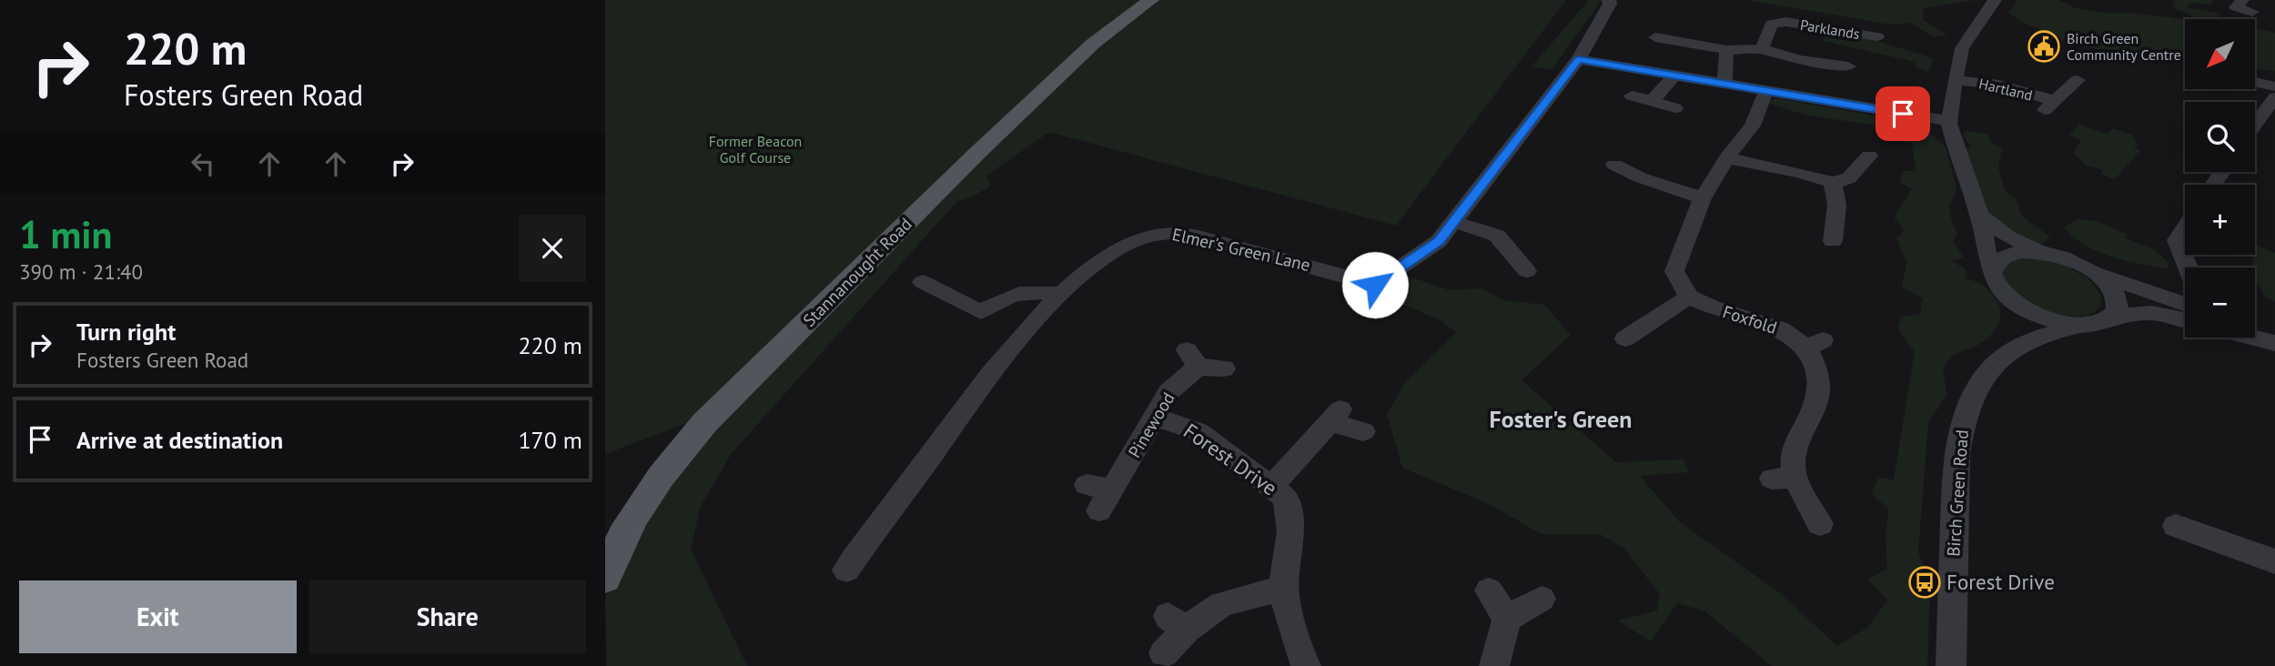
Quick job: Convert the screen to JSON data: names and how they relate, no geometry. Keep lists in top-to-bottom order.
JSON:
{
  "streets": {
    "main road": ["Stannanought Road"],
    "street": [
      "Parklands",
      "Hartland",
      "Elmer's Green Lane",
      "Foxfold",
      "Pinewood",
      "Forest Drive",
      "Birch Green Road"
    ]
  },
  "crossings": [
    ["Pinewood", "Forest Drive"]
  ],
  "districts": ["Foster's Green"],
  "parks": ["Former Beacon Golf Course"],
  "places": {
    "public building": ["Birch Green Community Centre"],
    "bus stop": ["Forest Drive"]
  },
  "north": "bottom left",
  "page": {
    "turn": ["220 m", "Fosters Green Road"],
    "map_buttons": ["+", "−"],
    "heading": ["1 min", "390 m · 21:40"],
    "list": [
      {
        "name": "Turn right",
        "note": "Fosters Green Road",
        "value": "220 m"
      },
      {
        "name": "Arrive at destination",
        "value": "170 m"
      }
    ],
    "buttons": ["Exit", "Share"]
  }
}
